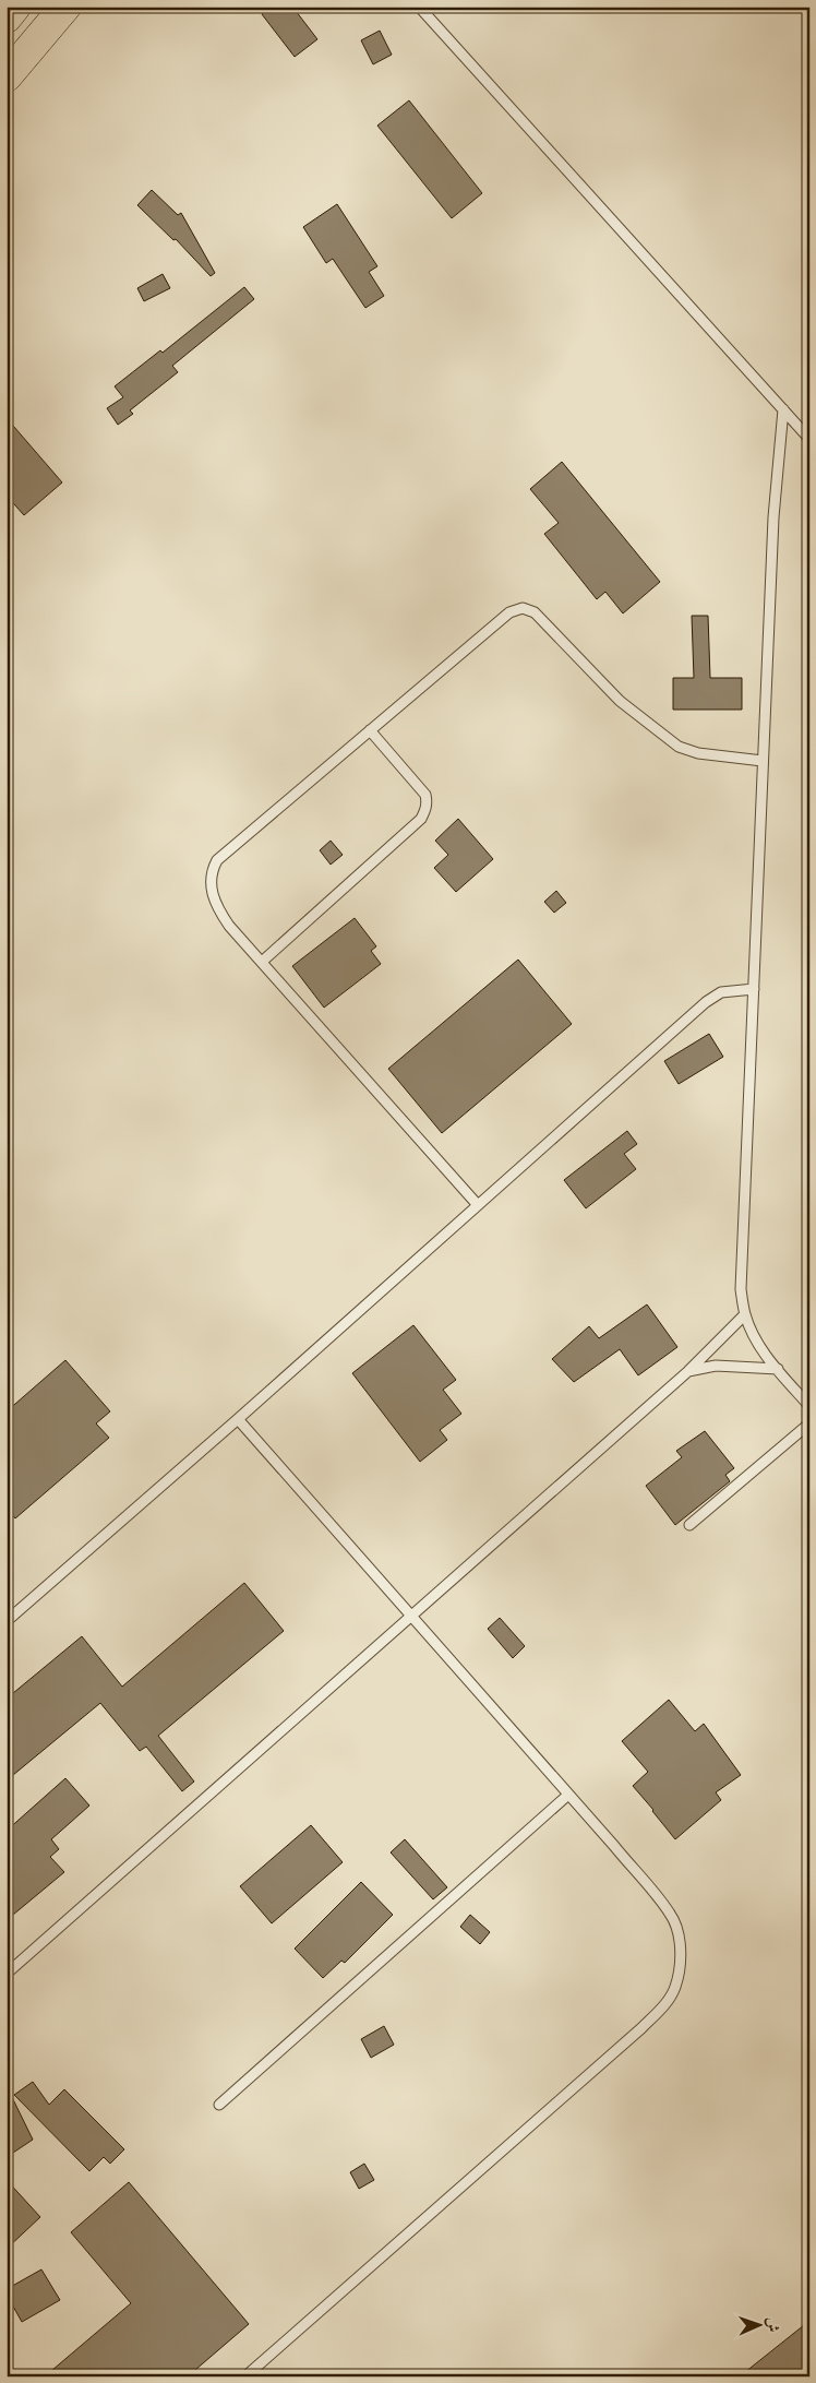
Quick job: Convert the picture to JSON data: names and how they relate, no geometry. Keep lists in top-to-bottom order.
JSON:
{
  "north": "right"
}
